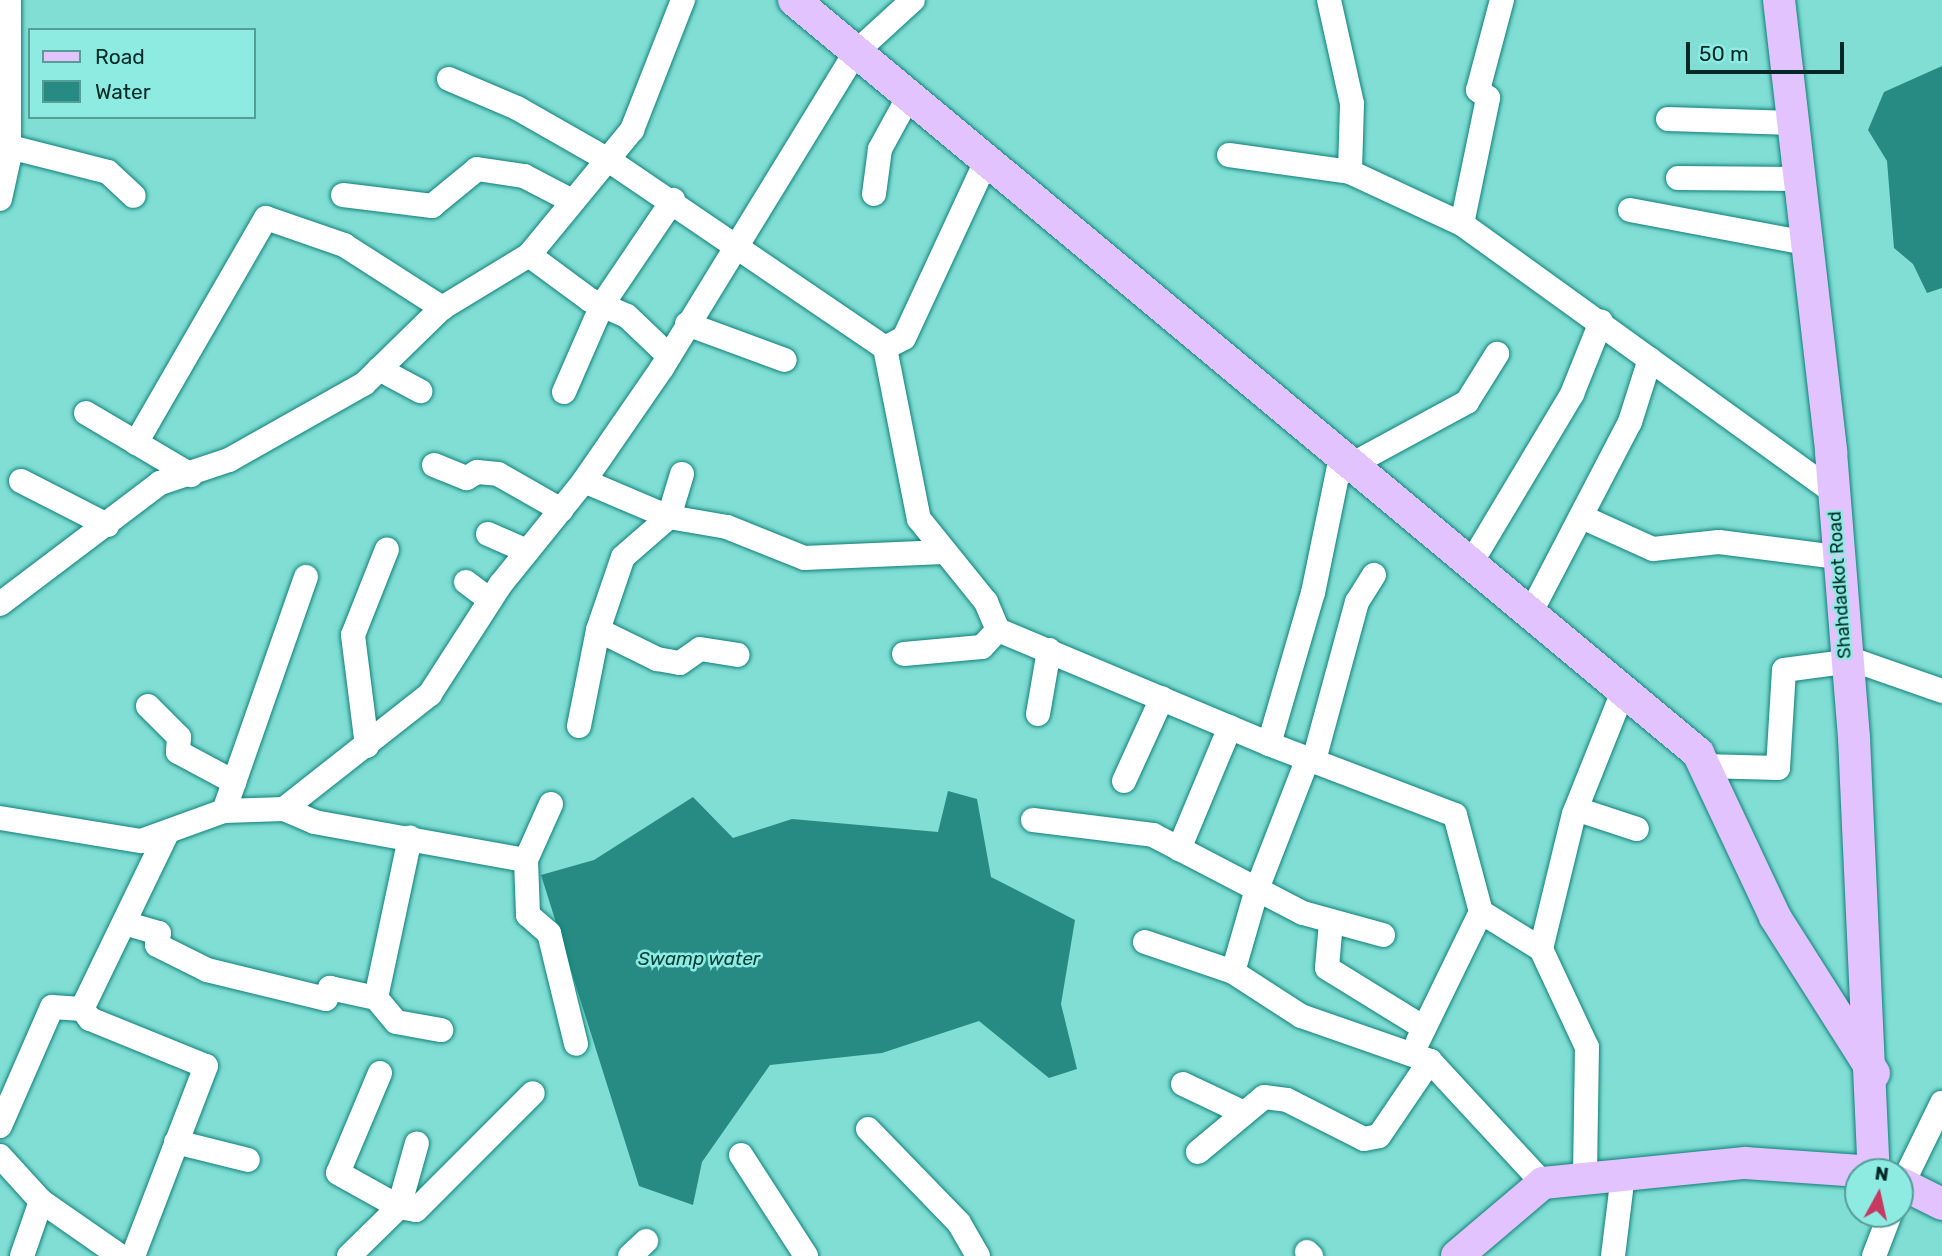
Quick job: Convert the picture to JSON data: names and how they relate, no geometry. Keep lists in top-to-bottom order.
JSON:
{
  "streets": {
    "main road": ["Shahdadkot Road"]
  },
  "water": ["Swamp water"],
  "legend": ["Road", "Water"],
  "scale_bar": "50 m",
  "north": "top"
}
